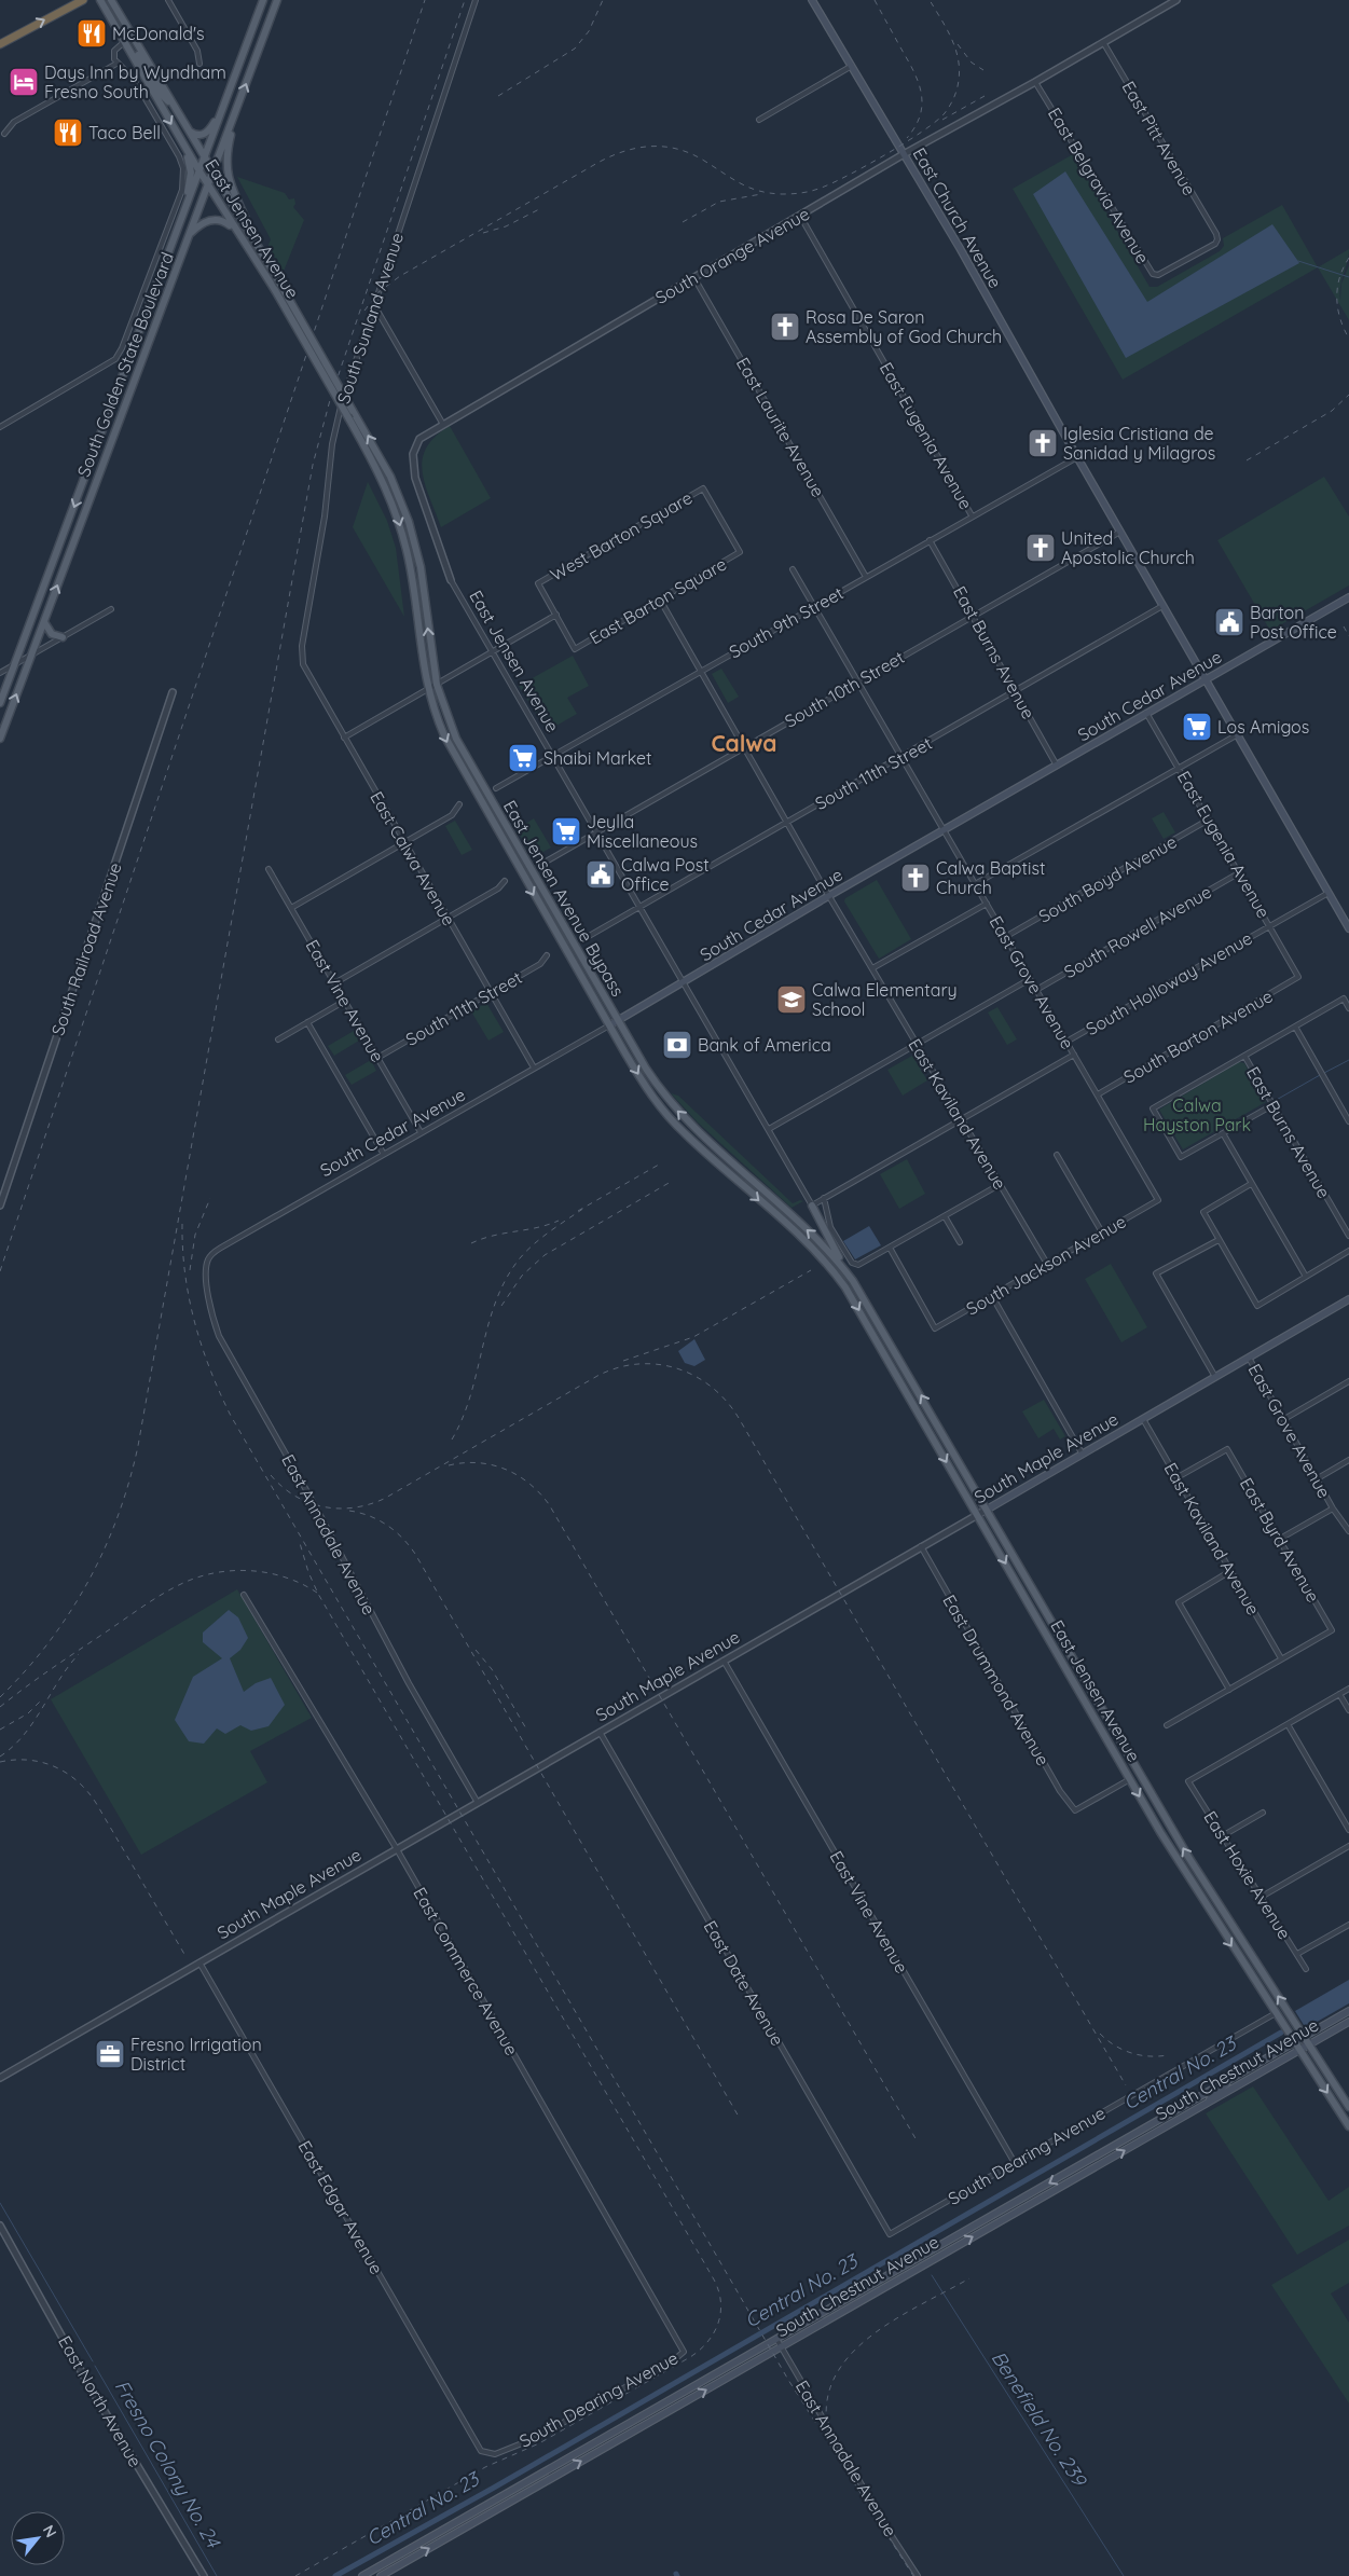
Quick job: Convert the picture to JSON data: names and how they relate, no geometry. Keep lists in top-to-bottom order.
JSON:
{
  "streets": {
    "main road": [
      "East Church Avenue",
      "East Jensen Avenue",
      "South Golden State Boulevard",
      "South Cedar Avenue",
      "East Jensen Avenue Bypass",
      "South Maple Avenue",
      "South Chestnut Avenue"
    ],
    "street": [
      "East Pitt Avenue",
      "East Belgravia Avenue",
      "South Orange Avenue",
      "South Sunland Avenue",
      "East Laurite Avenue",
      "East Eugenia Avenue",
      "West Barton Square",
      "East Barton Square",
      "South 9th Street",
      "East Burns Avenue",
      "South 10th Street",
      "South 11th Street",
      "East Calwa Avenue",
      "South Boyd Avenue",
      "South Rowell Avenue",
      "South Railroad Avenue",
      "East Grove Avenue",
      "South Holloway Avenue",
      "East Vine Avenue",
      "South Barton Avenue",
      "East Kaviland Avenue",
      "South Jackson Avenue",
      "East Annadale Avenue",
      "East Byrd Avenue",
      "East Drummond Avenue",
      "East Hoxie Avenue",
      "East Commerce Avenue",
      "East Date Avenue",
      "South Dearing Avenue",
      "East Edgar Avenue",
      "East North Avenue"
    ]
  },
  "crossings": [
    ["East Pitt Avenue", "East Belgravia Avenue"],
    ["East Pitt Avenue", "South Orange Avenue"],
    ["East Belgravia Avenue", "South Orange Avenue"],
    ["East Church Avenue", "South Orange Avenue"],
    ["East Church Avenue", "South 9th Street"],
    ["East Church Avenue", "South 10th Street"],
    ["East Church Avenue", "South Cedar Avenue"],
    ["East Church Avenue", "South 11th Street"],
    ["East Church Avenue", "South Holloway Avenue"],
    ["East Jensen Avenue", "South Orange Avenue"],
    ["East Jensen Avenue", "South Golden State Boulevard"],
    ["East Jensen Avenue", "South 9th Street"],
    ["East Jensen Avenue", "South 10th Street"],
    ["East Jensen Avenue", "South Cedar Avenue"],
    ["East Jensen Avenue", "South 11th Street"],
    ["East Jensen Avenue", "East Jensen Avenue Bypass"],
    ["East Jensen Avenue", "South Holloway Avenue"],
    ["East Jensen Avenue", "South Maple Avenue"],
    ["East Jensen Avenue", "East Drummond Avenue"],
    ["East Jensen Avenue", "South Chestnut Avenue"],
    ["East Jensen Avenue", "South Dearing Avenue"],
    ["South Orange Avenue", "East Laurite Avenue"],
    ["South Orange Avenue", "East Eugenia Avenue"],
    ["South Sunland Avenue", "East Calwa Avenue"],
    ["East Laurite Avenue", "South 9th Street"],
    ["East Eugenia Avenue", "South 9th Street"],
    ["East Eugenia Avenue", "South Cedar Avenue"],
    ["East Eugenia Avenue", "South Boyd Avenue"],
    ["East Eugenia Avenue", "South Rowell Avenue"],
    ["East Eugenia Avenue", "South Holloway Avenue"],
    ["East Eugenia Avenue", "South Barton Avenue"],
    ["West Barton Square", "East Barton Square"],
    ["East Barton Square", "East Kaviland Avenue"],
    ["South 9th Street", "East Burns Avenue"],
    ["South 9th Street", "East Grove Avenue"],
    ["South 9th Street", "East Kaviland Avenue"],
    ["East Burns Avenue", "South 10th Street"],
    ["East Burns Avenue", "South Cedar Avenue"],
    ["East Burns Avenue", "South 11th Street"],
    ["South 10th Street", "East Grove Avenue"],
    ["South 10th Street", "East Kaviland Avenue"],
    ["South Cedar Avenue", "East Calwa Avenue"],
    ["South Cedar Avenue", "East Jensen Avenue Bypass"],
    ["South Cedar Avenue", "East Grove Avenue"],
    ["South Cedar Avenue", "East Vine Avenue"],
    ["South Cedar Avenue", "East Kaviland Avenue"],
    ["South Cedar Avenue", "East Annadale Avenue"],
    ["South 11th Street", "East Calwa Avenue"],
    ["South 11th Street", "East Grove Avenue"],
    ["South 11th Street", "East Vine Avenue"],
    ["South 11th Street", "East Kaviland Avenue"],
    ["South Boyd Avenue", "East Grove Avenue"],
    ["South Rowell Avenue", "East Grove Avenue"],
    ["East Grove Avenue", "South Holloway Avenue"],
    ["East Grove Avenue", "South Barton Avenue"],
    ["East Grove Avenue", "South Jackson Avenue"],
    ["East Grove Avenue", "South Maple Avenue"],
    ["South Holloway Avenue", "East Kaviland Avenue"],
    ["East Vine Avenue", "South Maple Avenue"],
    ["East Vine Avenue", "South Dearing Avenue"],
    ["East Kaviland Avenue", "South Jackson Avenue"],
    ["East Kaviland Avenue", "South Maple Avenue"],
    ["East Kaviland Avenue", "East Byrd Avenue"],
    ["South Maple Avenue", "East Annadale Avenue"],
    ["South Maple Avenue", "East Drummond Avenue"],
    ["South Maple Avenue", "East Commerce Avenue"],
    ["South Maple Avenue", "East Date Avenue"],
    ["South Maple Avenue", "East Edgar Avenue"],
    ["East Annadale Avenue", "South Chestnut Avenue"],
    ["East Commerce Avenue", "South Dearing Avenue"],
    ["East Date Avenue", "South Dearing Avenue"],
    ["South Dearing Avenue", "East Edgar Avenue"]
  ],
  "districts": ["Calwa"],
  "water": ["Central No. 23", "Benefield No. 239", "Fresno Colony No. 24"],
  "parks": ["Calwa Hayston Park"],
  "places": {
    "restaurant": ["McDonald's", "Taco Bell"],
    "hotel": ["Days Inn by Wyndham Fresno South"],
    "church": [
      "Rosa De Saron Assembly of God Church",
      "Iglesia Cristiana de Sanidad y Milagros",
      "United Apostolic Church",
      "Calwa Baptist Church"
    ],
    "public building": ["Barton Post Office", "Calwa Post Office"],
    "supermarket": ["Los Amigos", "Shaibi Market", "Jeylla Miscellaneous"],
    "school or university": ["Calwa Elementary School"],
    "bank": ["Bank of America"],
    "office": ["Fresno Irrigation District"]
  },
  "north": "top right"
}
